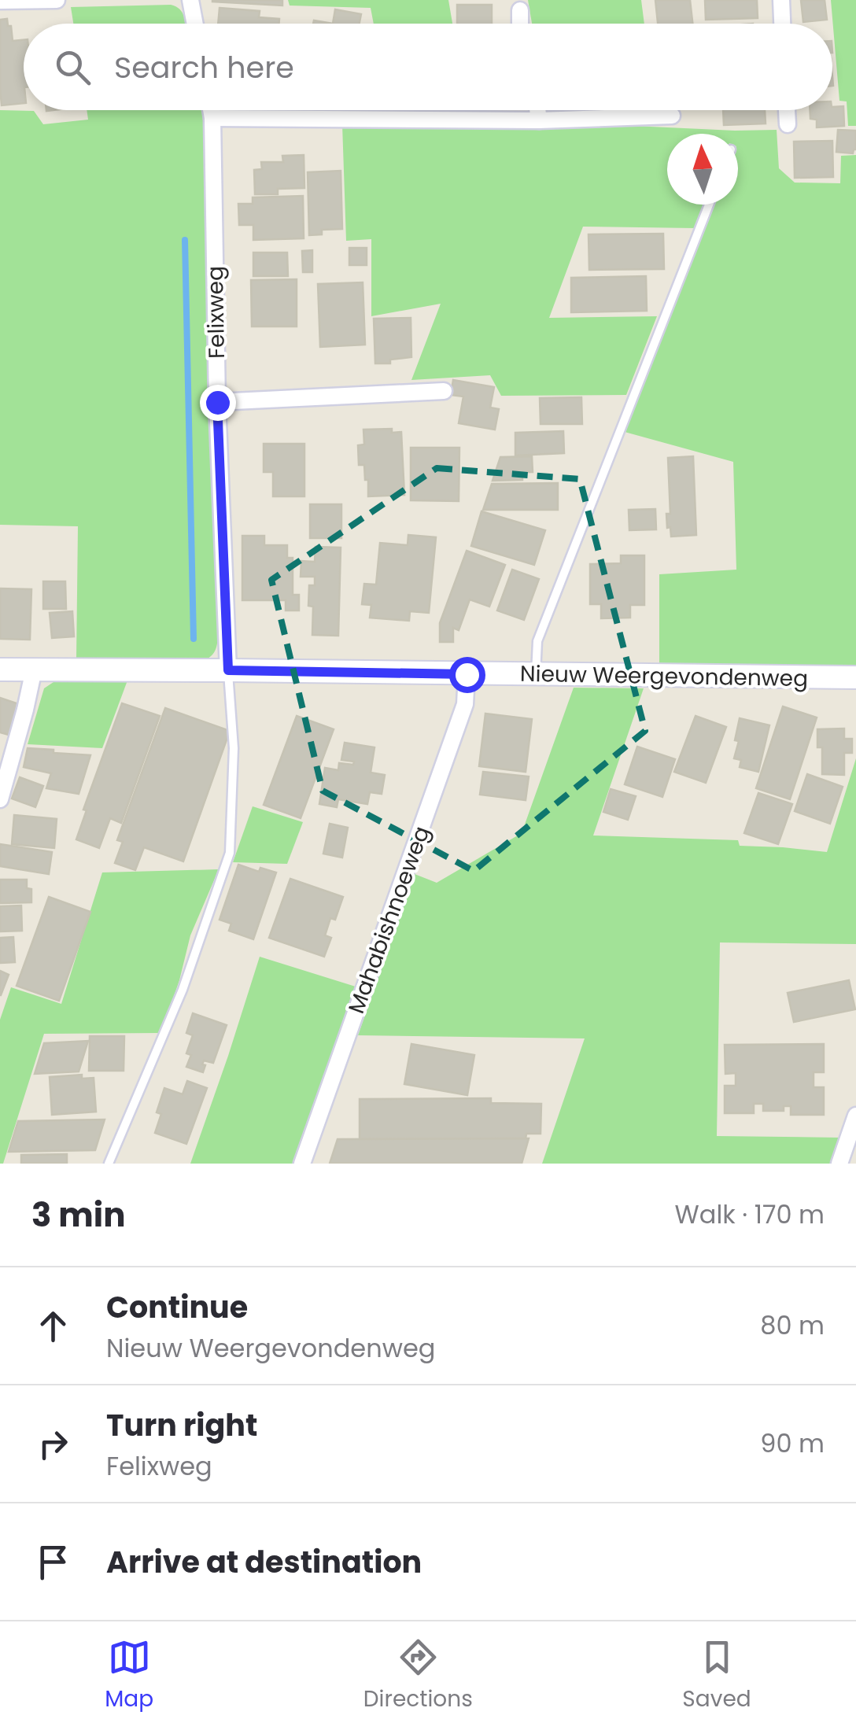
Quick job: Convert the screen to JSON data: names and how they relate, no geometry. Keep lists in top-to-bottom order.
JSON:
{
  "streets": {
    "street": ["Felixweg", "Nieuw Weergevondenweg", "Mahabishnoeweg"]
  },
  "crossings": [
    ["Felixweg", "Nieuw Weergevondenweg"],
    ["Nieuw Weergevondenweg", "Mahabishnoeweg"]
  ],
  "north": "top",
  "page": {
    "search": "Search here",
    "heading": ["3 min", "Walk · 170 m"],
    "list": [
      ["Continue", "Nieuw Weergevondenweg", "80 m"],
      ["Turn right", "Felixweg", "90 m"],
      "Arrive at destination"
    ],
    "nav": ["Map", "Directions", "Saved"]
  }
}
